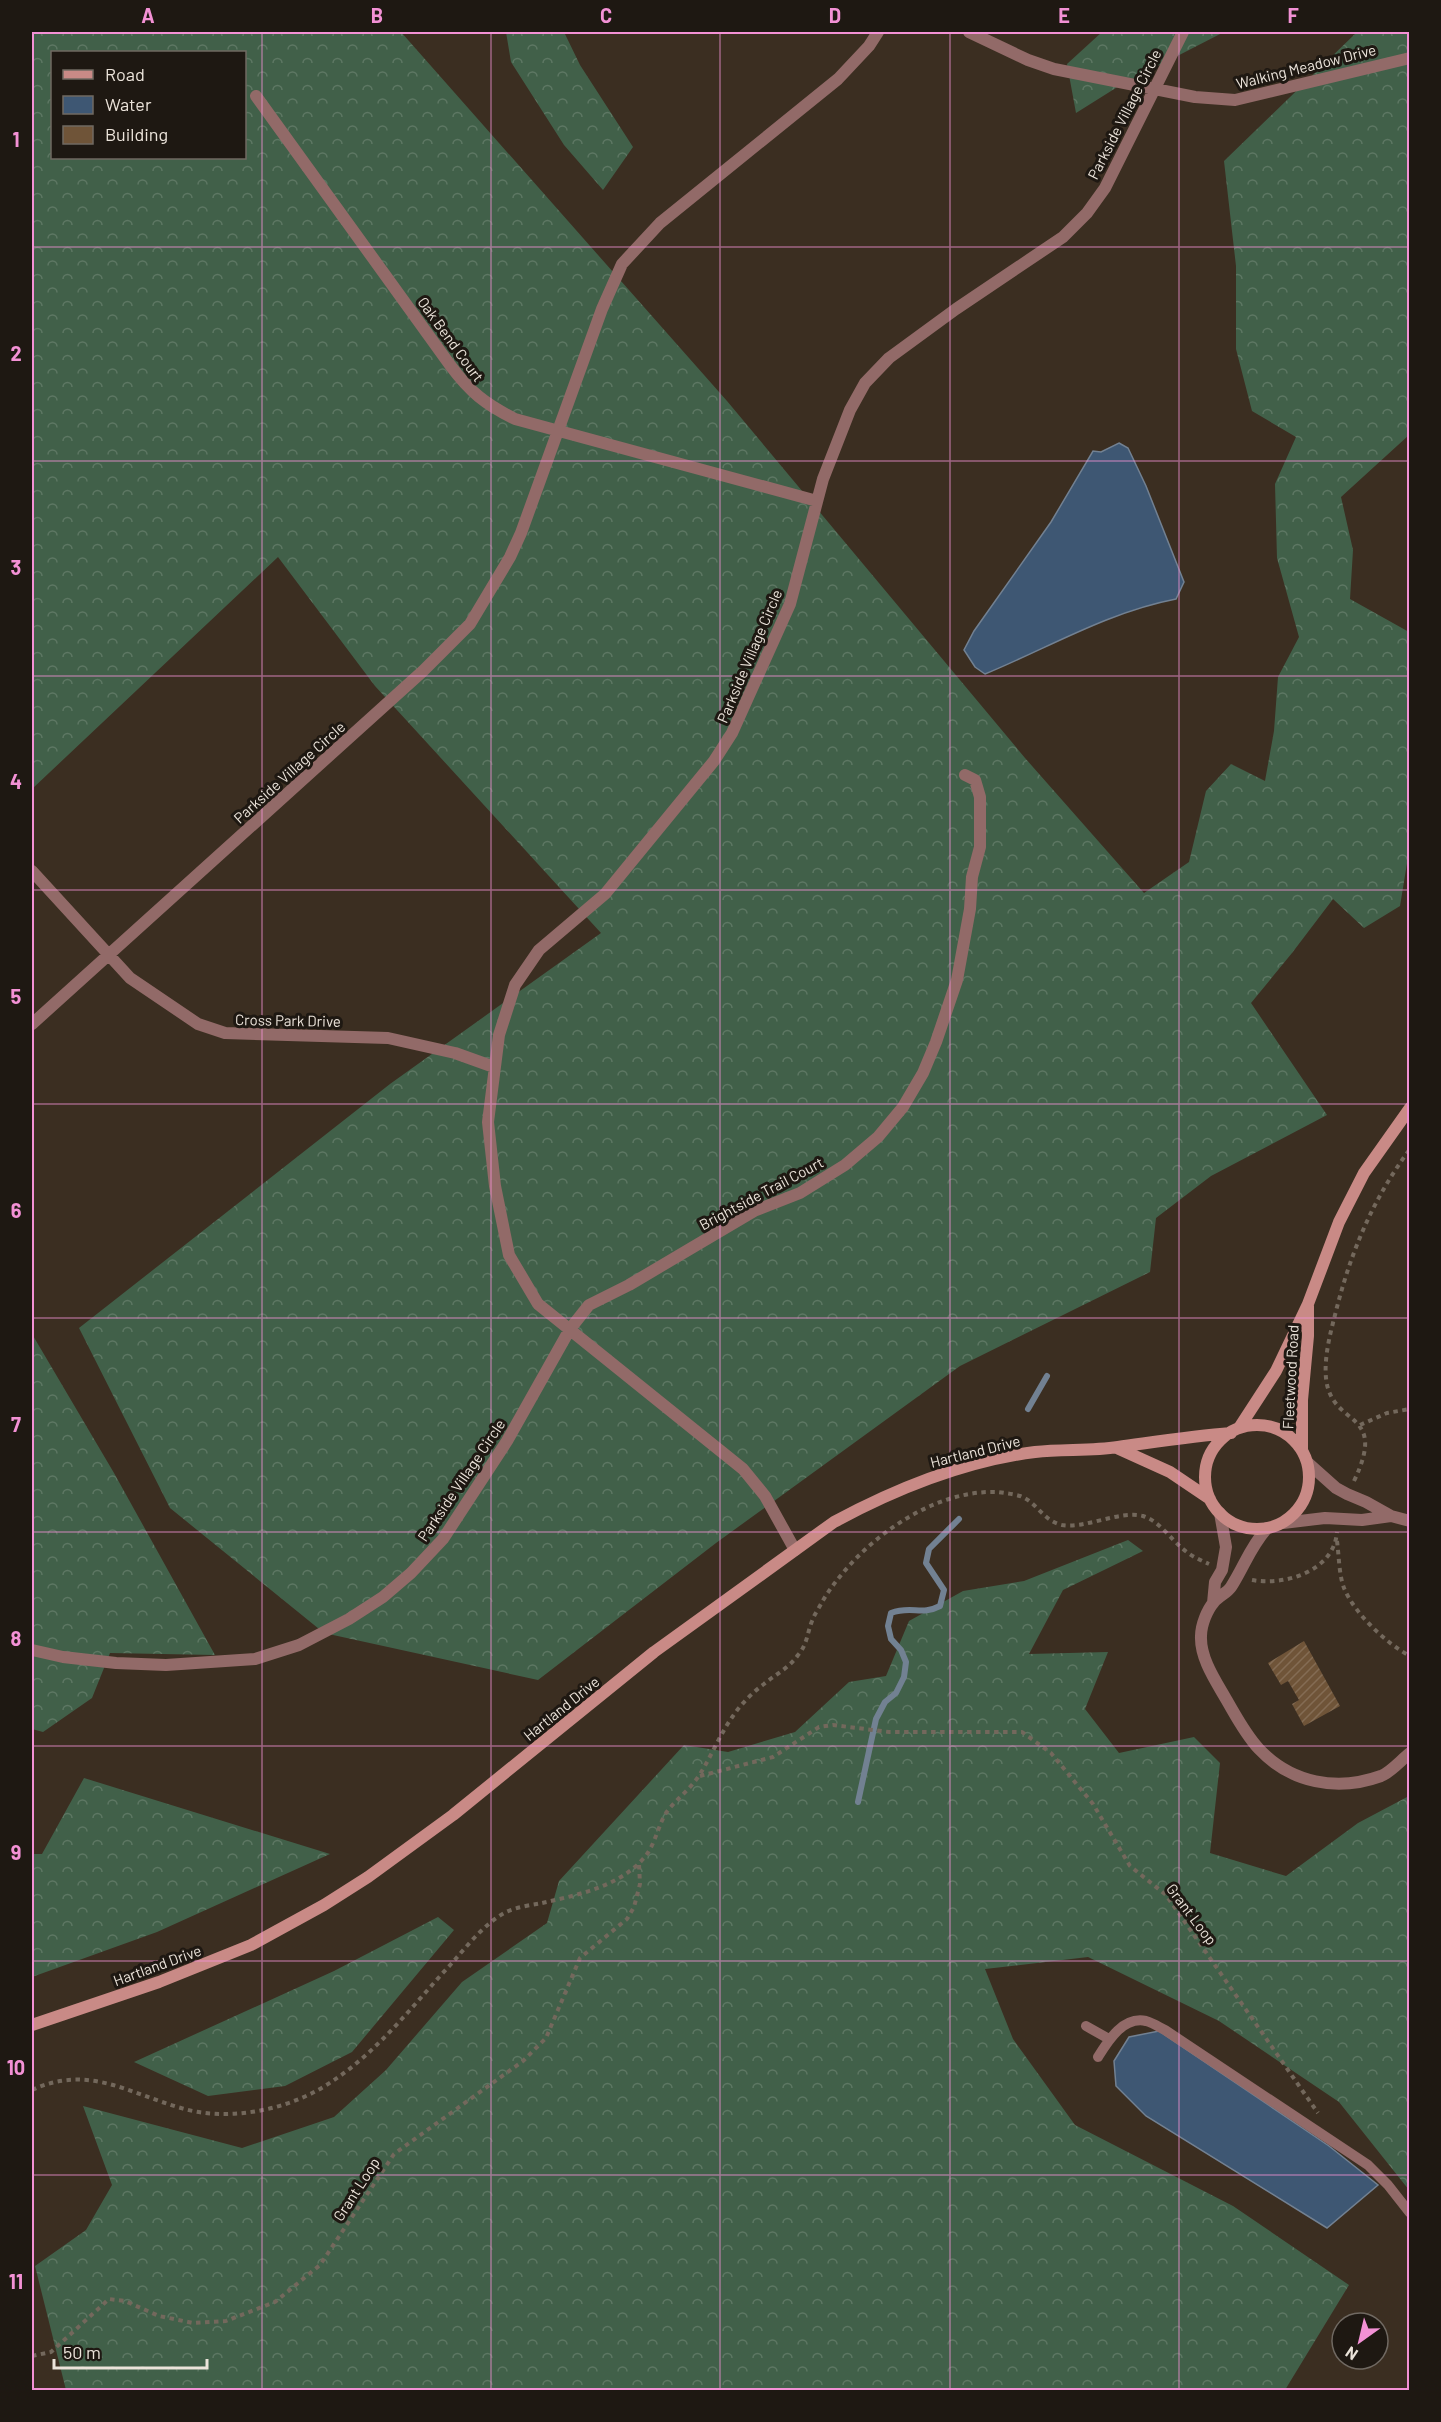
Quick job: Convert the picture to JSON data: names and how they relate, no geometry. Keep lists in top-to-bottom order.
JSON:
{
  "streets": {
    "main road": ["Fleetwood Road", "Hartland Drive"],
    "street": [
      "Walking Meadow Drive",
      "Parkside Village Circle",
      "Oak Bend Court",
      "Cross Park Drive",
      "Brightside Trail Court"
    ],
    "path": ["Grant Loop"]
  },
  "crossings": [
    ["Walking Meadow Drive", "Parkside Village Circle"],
    ["Parkside Village Circle", "Oak Bend Court"],
    ["Parkside Village Circle", "Cross Park Drive"],
    ["Parkside Village Circle", "Brightside Trail Court"],
    ["Parkside Village Circle", "Hartland Drive"],
    ["Fleetwood Road", "Hartland Drive"]
  ],
  "legend": ["Road", "Water", "Building"],
  "scale_bar": "50 m",
  "north": "bottom left",
  "grid": {
    "columns": [
      "A",
      "B",
      "C",
      "D",
      "E",
      "F"
    ],
    "rows": [
      "1",
      "2",
      "3",
      "4",
      "5",
      "6",
      "7",
      "8",
      "9",
      "10",
      "11"
    ]
  }
}
